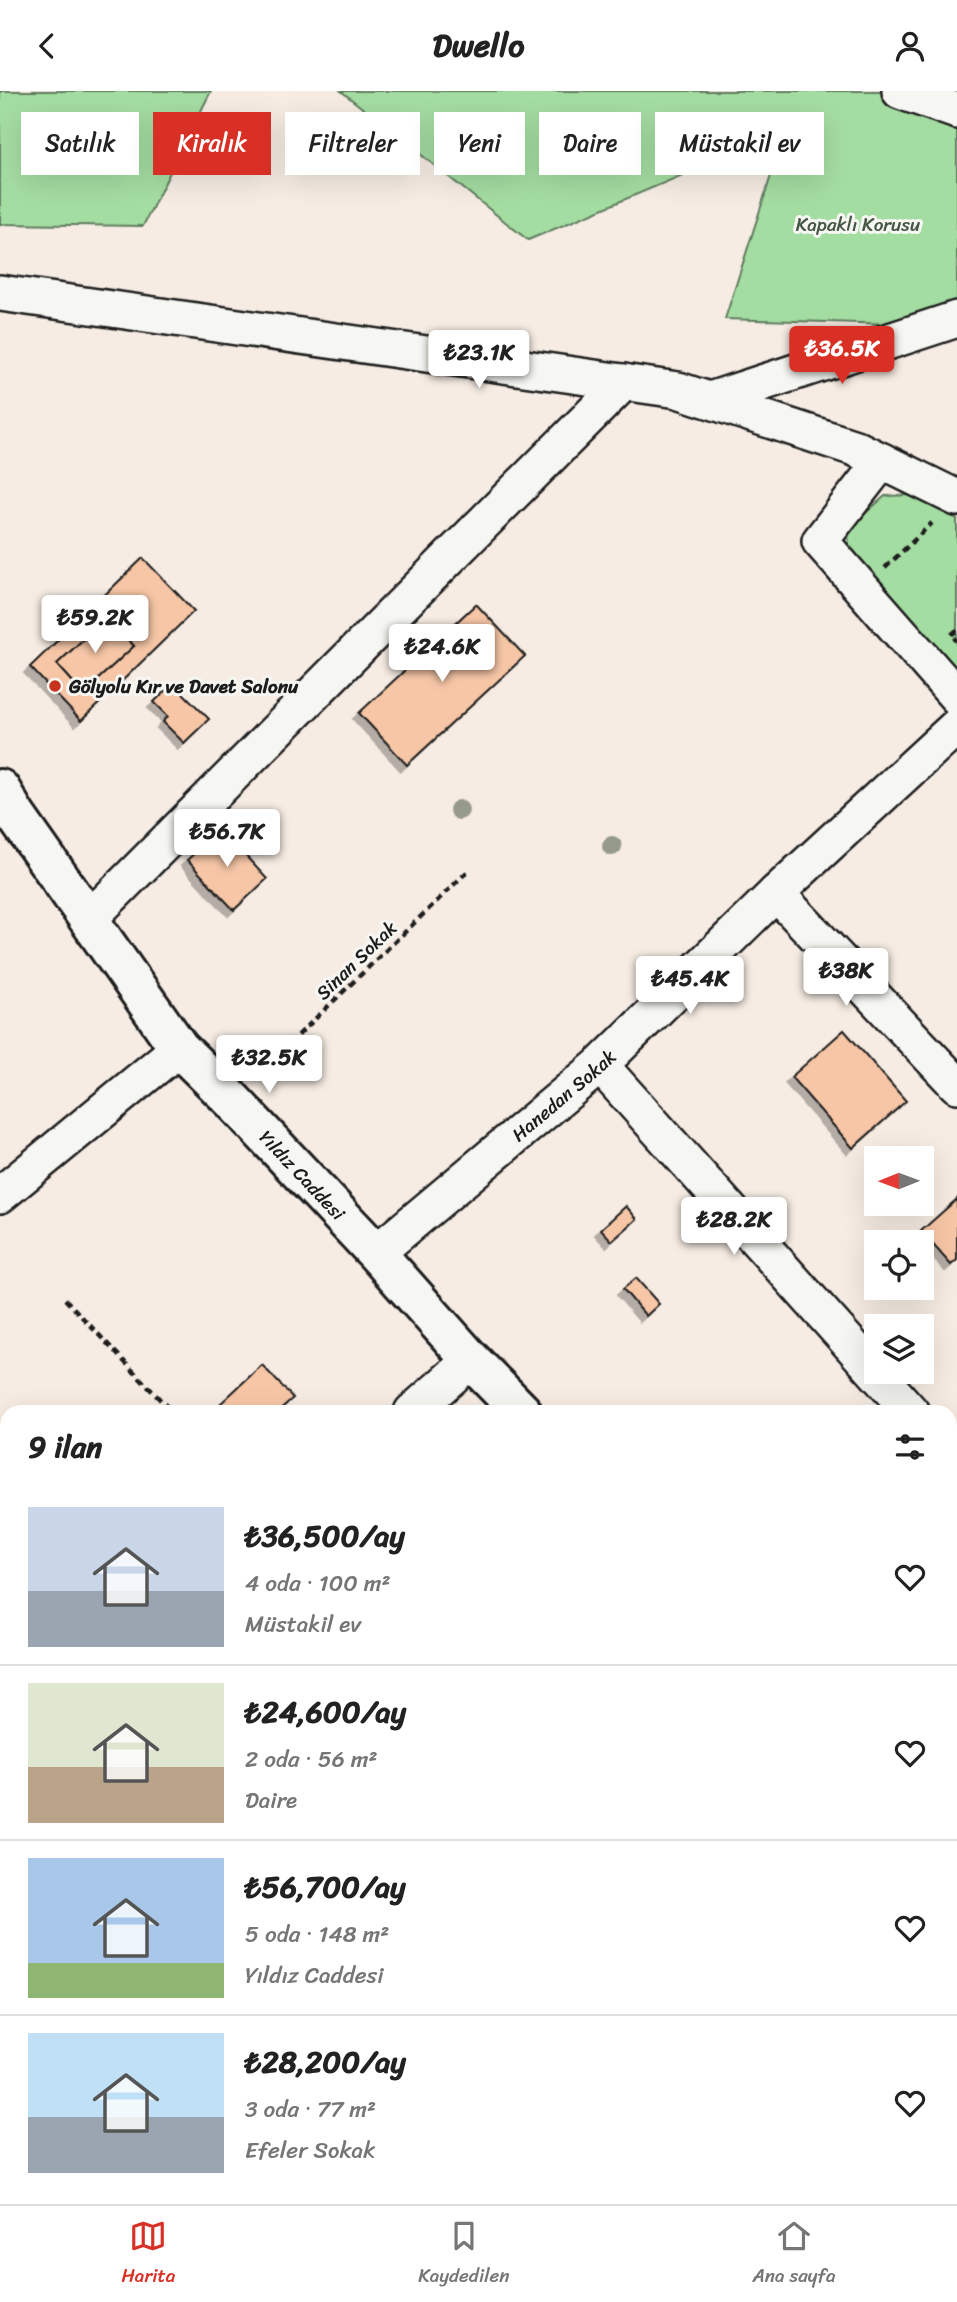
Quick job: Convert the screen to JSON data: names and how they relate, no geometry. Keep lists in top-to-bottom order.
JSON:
{
  "streets": {
    "street": ["Hanedan Sokak", "Yıldız Caddesi"],
    "path": ["Sinan Sokak"]
  },
  "crossings": [
    ["Sinan Sokak", "Yıldız Caddesi"],
    ["Hanedan Sokak", "Yıldız Caddesi"]
  ],
  "parks": ["Kapaklı Korusu"],
  "places": ["Gölyolu Kır ve Davet Salonu"],
  "north": "left",
  "page": {
    "header": "Dwello",
    "chip": [
      "Satılık",
      "Kiralık",
      "Filtreler",
      "Yeni",
      "Daire",
      "Müstakil ev"
    ],
    "price": [
      "₺36.5K",
      "₺23.1K",
      "₺59.2K",
      "₺24.6K",
      "₺56.7K",
      "₺38K",
      "₺45.4K",
      "₺32.5K",
      "₺28.2K"
    ],
    "heading": "9 ilan",
    "list": [
      {
        "name": "₺36,500/ay",
        "note": "4 oda · 100 m² · Müstakil ev"
      },
      {
        "name": "₺24,600/ay",
        "note": "2 oda · 56 m² · Daire"
      },
      {
        "name": "₺56,700/ay",
        "note": "5 oda · 148 m² · Yıldız Caddesi"
      },
      {
        "name": "₺28,200/ay",
        "note": "3 oda · 77 m² · Efeler Sokak"
      }
    ],
    "tabs": ["Harita", "Kaydedilen", "Ana sayfa"]
  }
}
